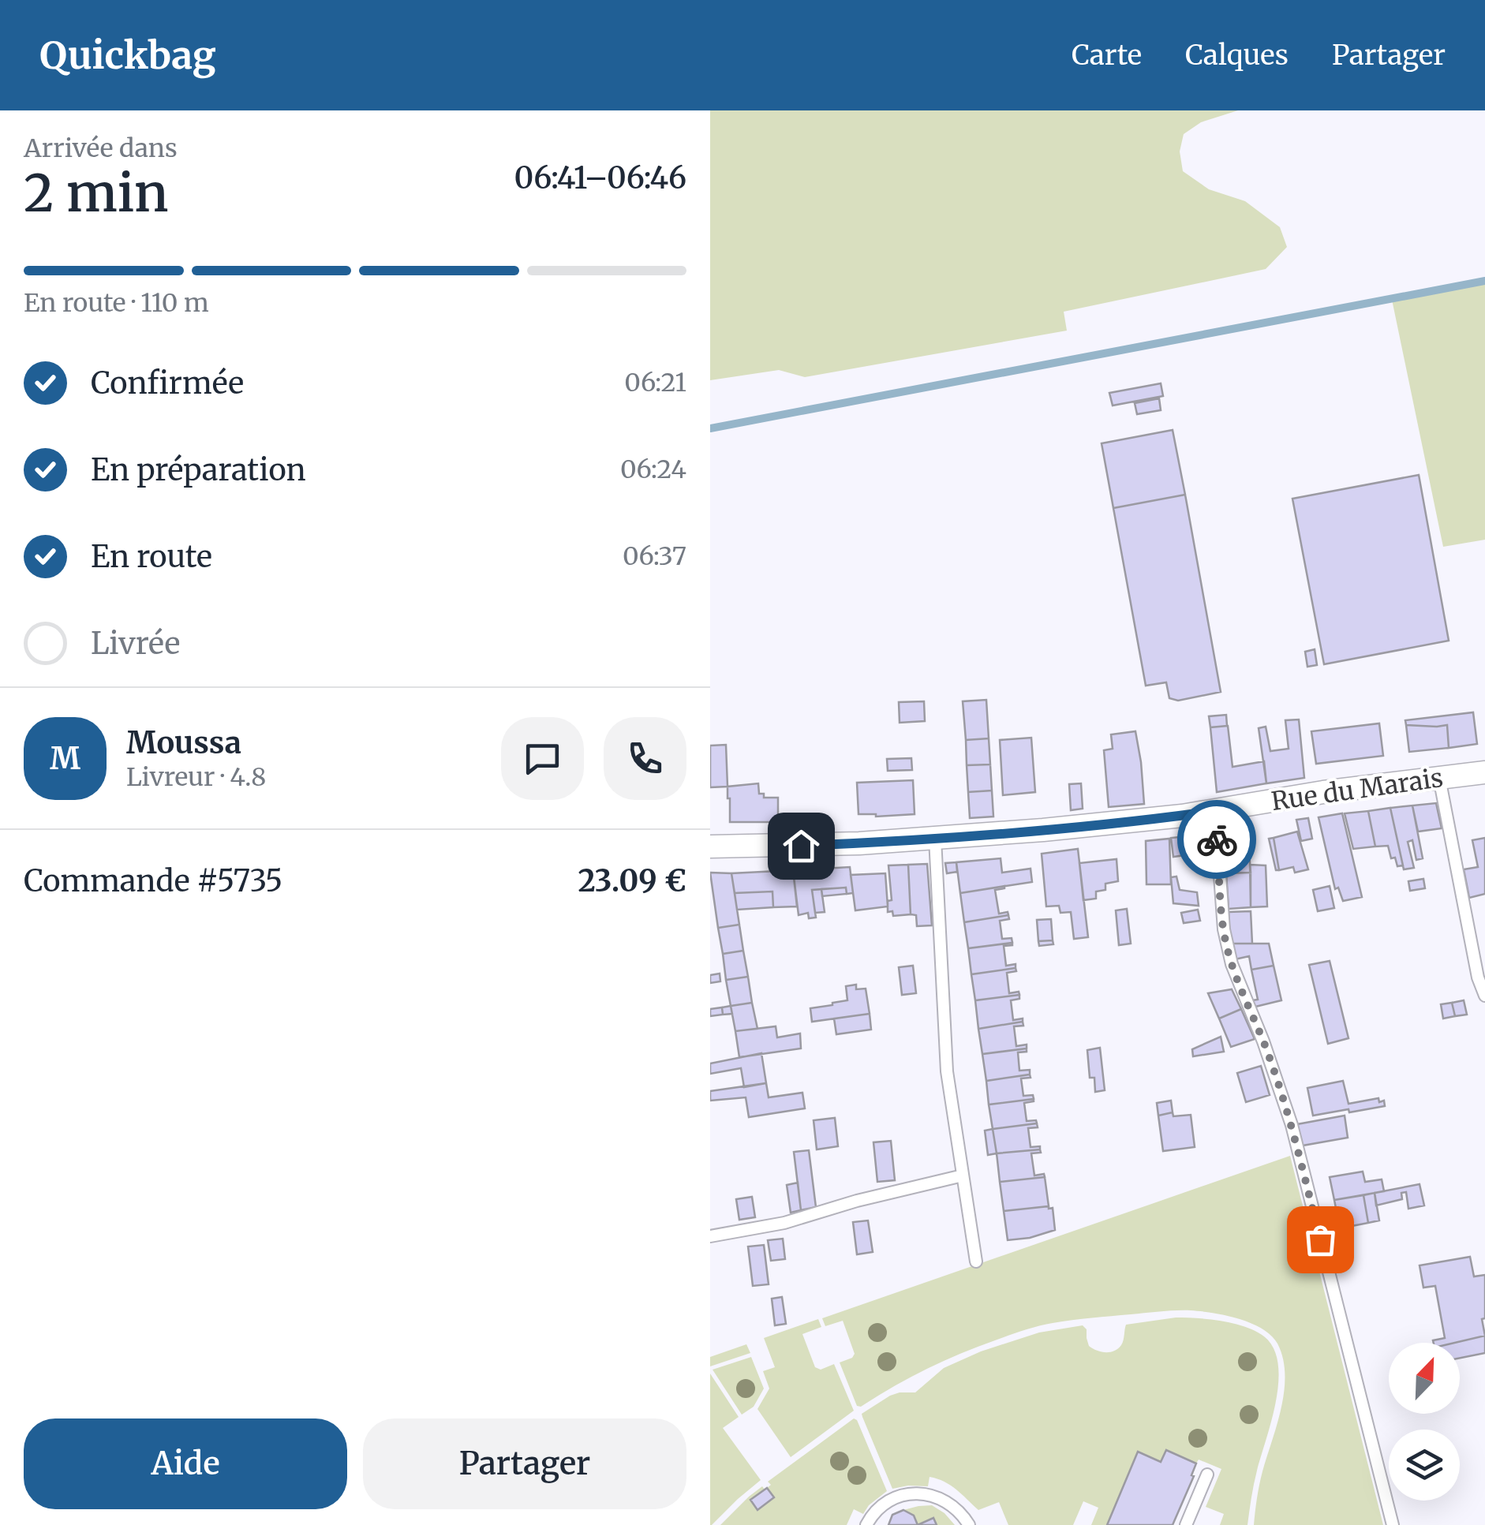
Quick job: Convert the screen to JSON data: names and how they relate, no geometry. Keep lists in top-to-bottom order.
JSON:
{
  "streets": {
    "street": ["Rue du Marais"]
  },
  "north": "top right",
  "page": {
    "header": "Quickbag",
    "nav": ["Carte", "Calques", "Partager"],
    "heading": ["2 min", "Arrivée dans", "06:41–06:46"],
    "panel": [
      "Moussa",
      "Livreur · 4.8",
      "Commande #5735",
      "23.09 €"
    ],
    "bar": "En route · 110 m",
    "list": [
      ["Confirmée", "06:21"],
      ["En préparation", "06:24"],
      ["En route", "06:37"],
      "Livrée"
    ],
    "round": "M",
    "buttons": ["Aide", "Partager"]
  }
}
